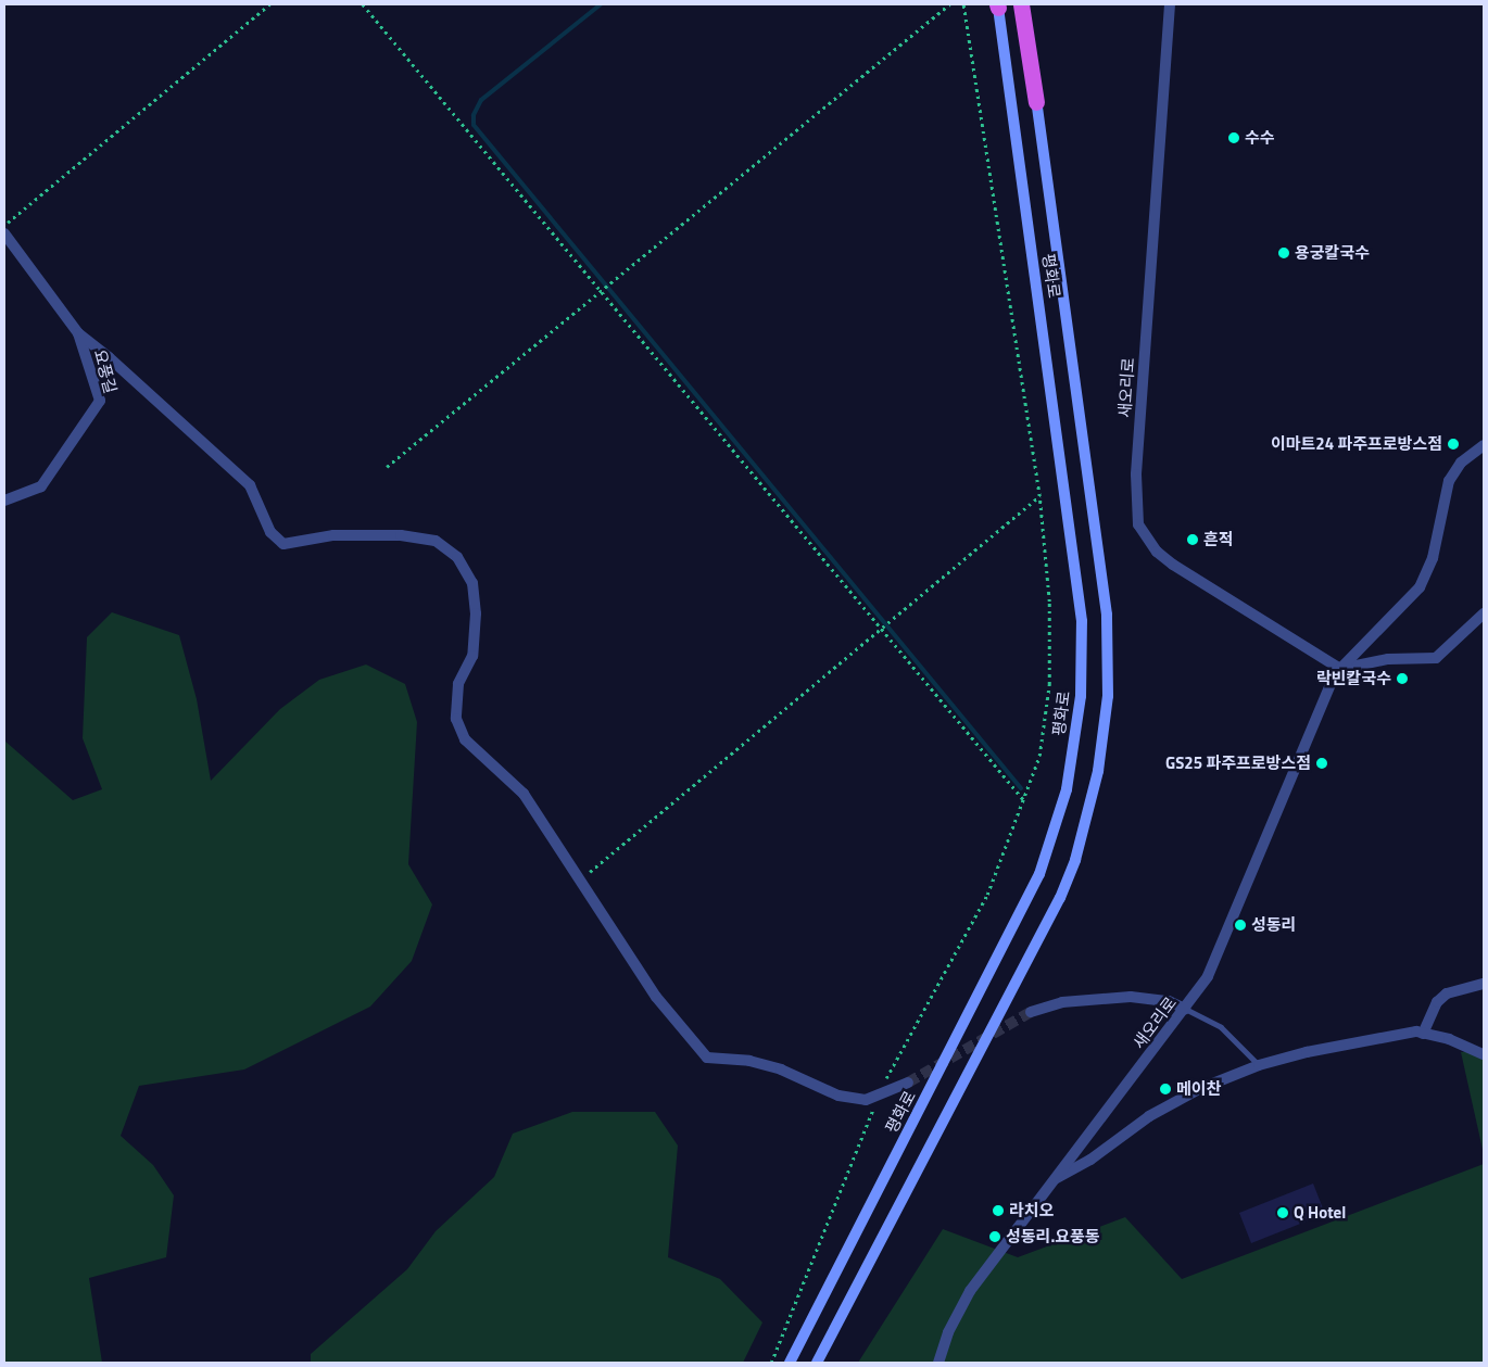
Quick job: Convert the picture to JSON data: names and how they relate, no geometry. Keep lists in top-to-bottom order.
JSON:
{
  "streets": {
    "main road": ["평화로"],
    "street": ["요풍길", "새오리로"]
  },
  "places": [
    "수수",
    "용궁칼국수",
    "이마트24 파주프로방스점",
    "흔적",
    "락빈칼국수",
    "GS25 파주프로방스점",
    "성동리",
    "메이찬",
    "라치오",
    "Q Hotel",
    "성동리.요풍동"
  ]
}
